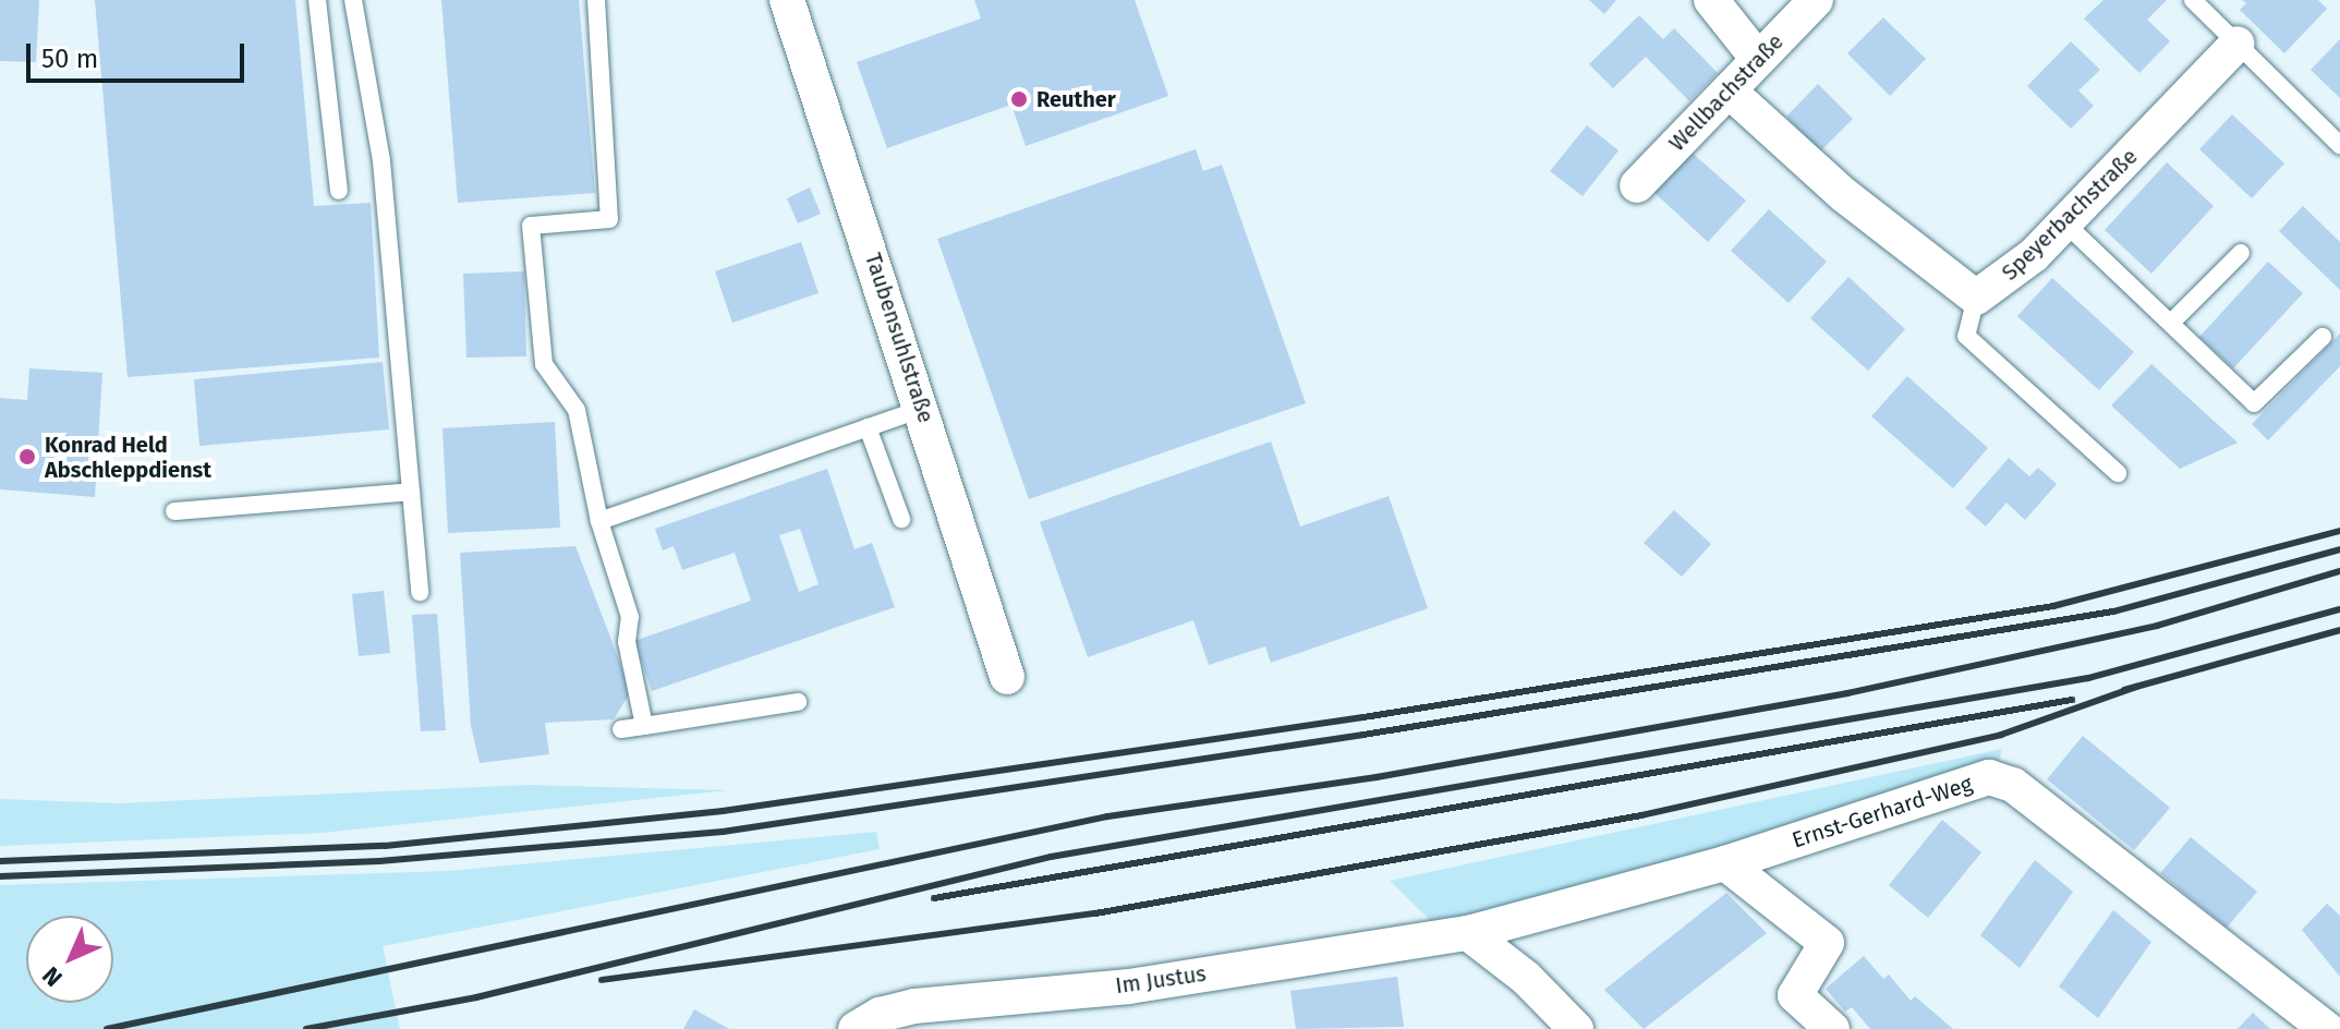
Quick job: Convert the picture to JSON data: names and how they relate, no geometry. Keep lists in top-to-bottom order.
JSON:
{
  "streets": {
    "street": [
      "Wellbachstraße",
      "Speyerbachstraße",
      "Taubensuhlstraße",
      "Ernst-Gerhard-Weg",
      "Im Justus"
    ]
  },
  "crossings": [
    ["Ernst-Gerhard-Weg", "Im Justus"]
  ],
  "places": ["Reuther", "Konrad Held Abschleppdienst"],
  "scale_bar": "50 m",
  "north": "bottom left"
}
